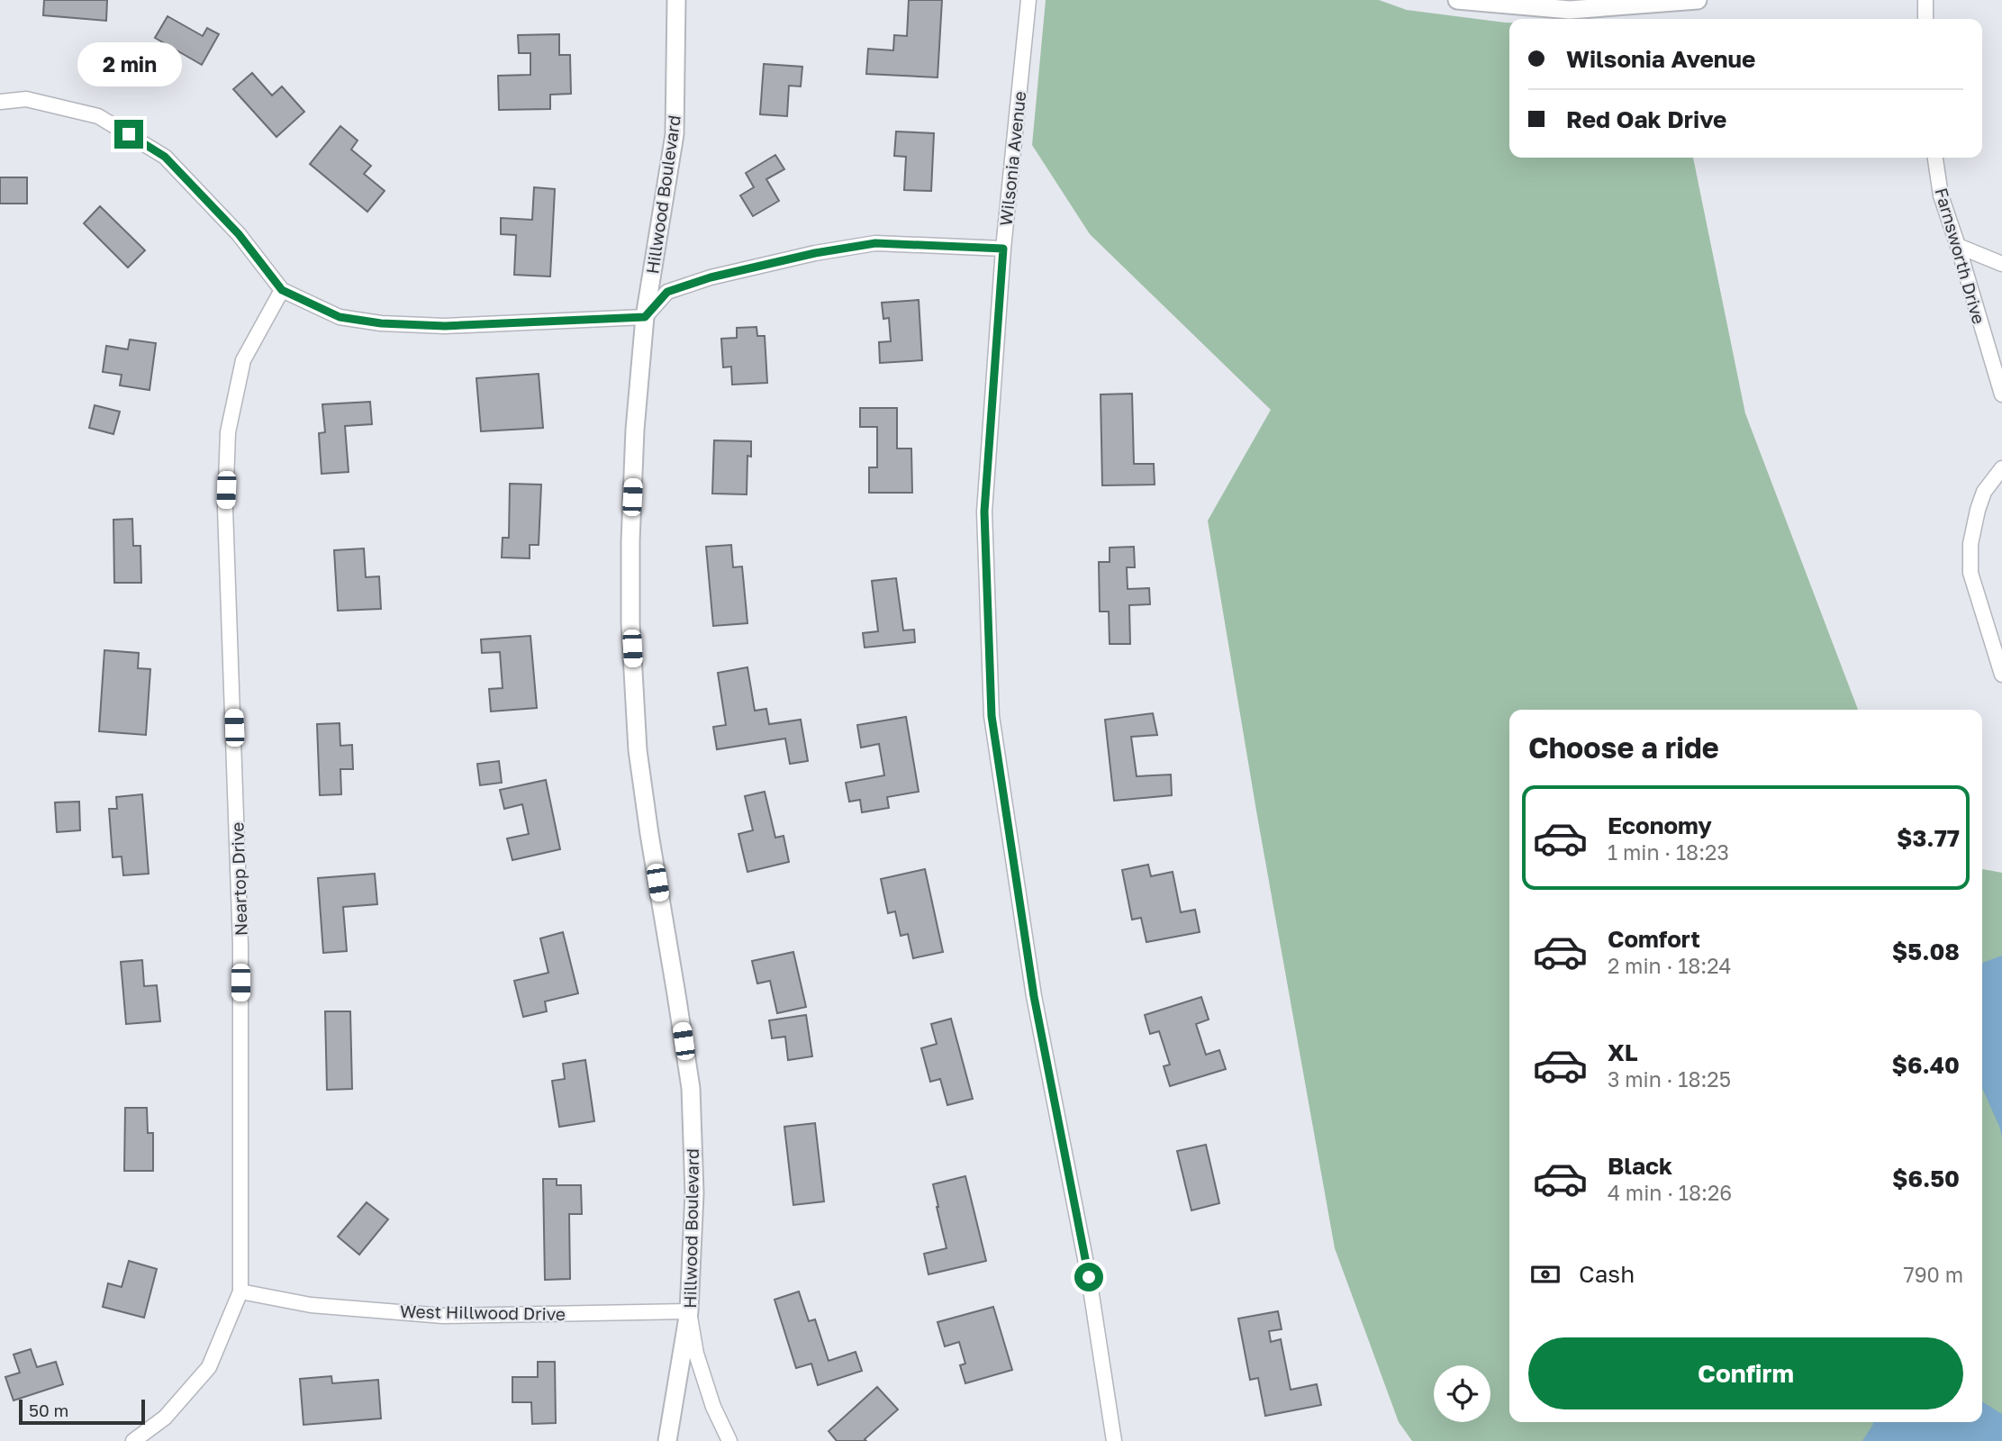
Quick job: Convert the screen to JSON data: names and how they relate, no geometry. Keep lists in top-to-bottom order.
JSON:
{
  "streets": {
    "street": [
      "Wilsonia Avenue",
      "Hillwood Boulevard",
      "Farnsworth Drive",
      "Neartop Drive",
      "West Hillwood Drive"
    ]
  },
  "crossings": [
    ["Hillwood Boulevard", "West Hillwood Drive"],
    ["Neartop Drive", "West Hillwood Drive"]
  ],
  "scale_bar": "50 m",
  "page": {
    "banner": ["Wilsonia Avenue", "Red Oak Drive"],
    "bubble": "2 min",
    "heading": "Choose a ride",
    "list": [
      {
        "name": "Economy",
        "note": "1 min · 18:23",
        "value": "$3.77"
      },
      {
        "name": "Comfort",
        "note": "2 min · 18:24",
        "value": "$5.08"
      },
      {
        "name": "XL",
        "note": "3 min · 18:25",
        "value": "$6.40"
      },
      {
        "name": "Black",
        "note": "4 min · 18:26",
        "value": "$6.50"
      }
    ],
    "pay": ["Cash", "790 m"],
    "buttons": "Confirm",
    "scale": "50 m"
  }
}
